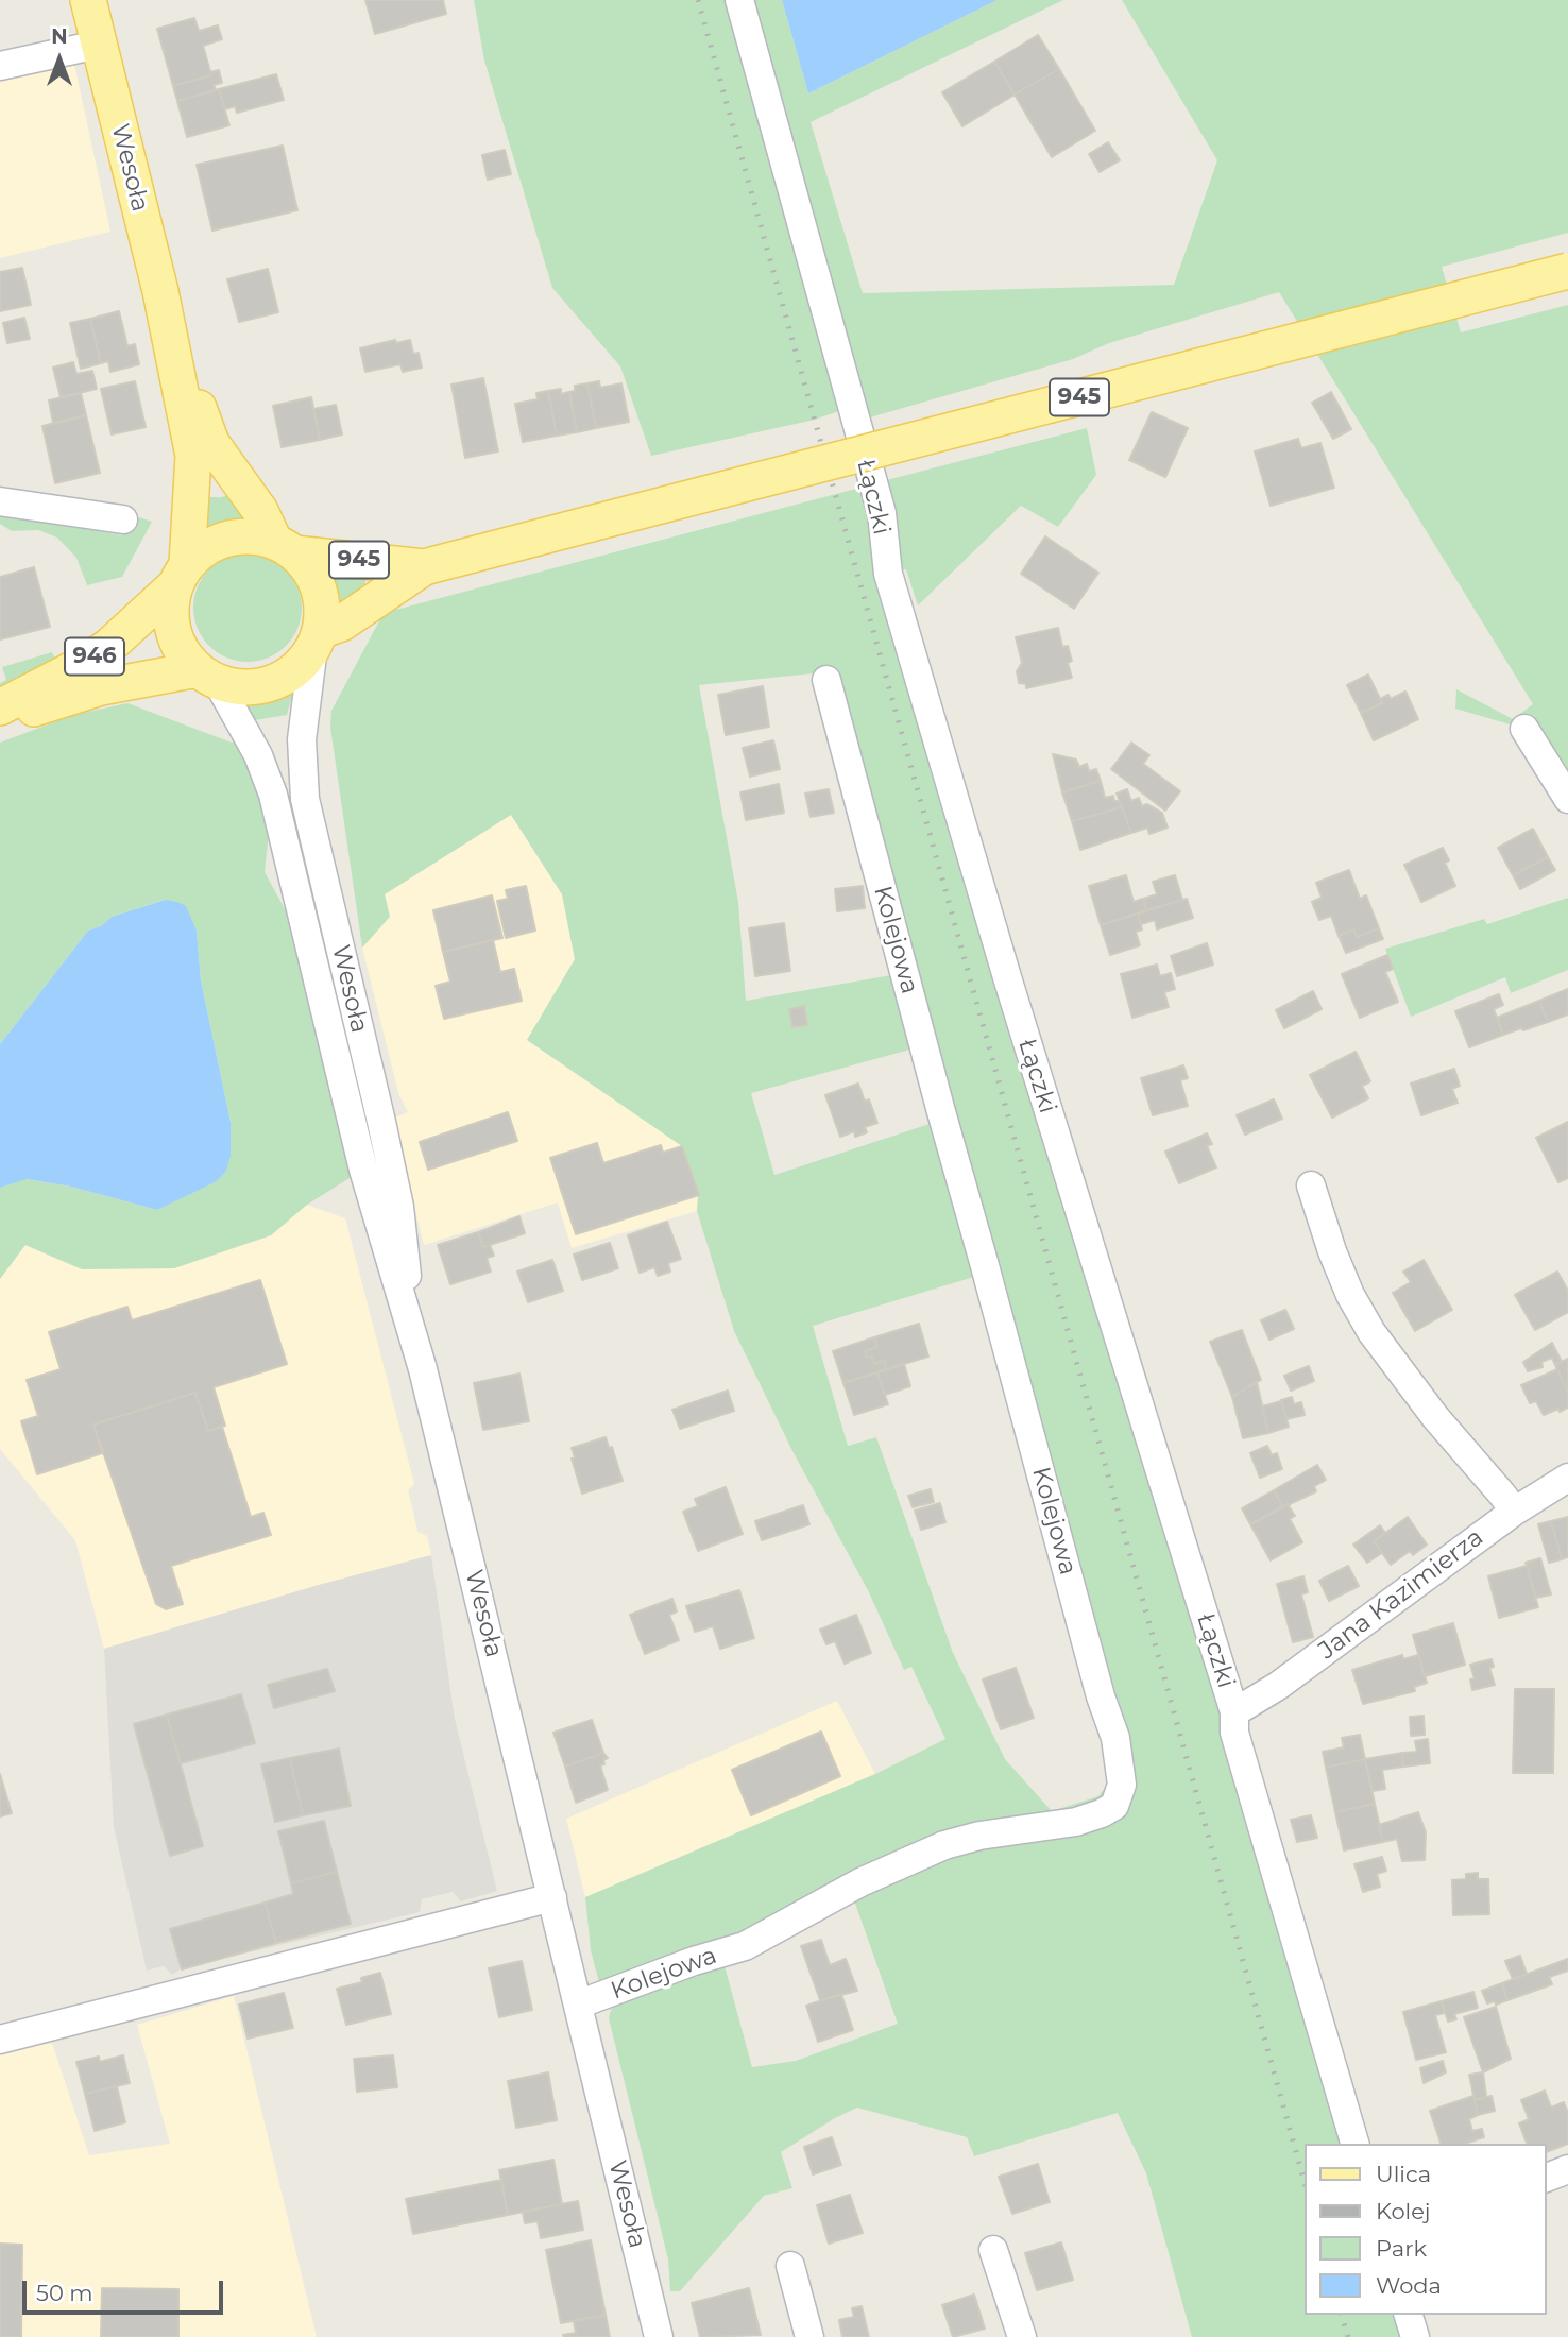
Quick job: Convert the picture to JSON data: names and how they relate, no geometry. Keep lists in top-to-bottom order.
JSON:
{
  "streets": {
    "main road": ["Wesoła", "945", "946"],
    "street": ["Łączki", "Kolejowa", "Jana Kazimierza"]
  },
  "crossings": [
    ["Wesoła", "945"],
    ["Wesoła", "946"],
    ["Wesoła", "Kolejowa"],
    ["945", "946"],
    ["Łączki", "Jana Kazimierza"]
  ],
  "legend": [
    "Ulica",
    "Kolej",
    "Park",
    "Woda"
  ],
  "scale_bar": "50 m",
  "north": "top"
}
